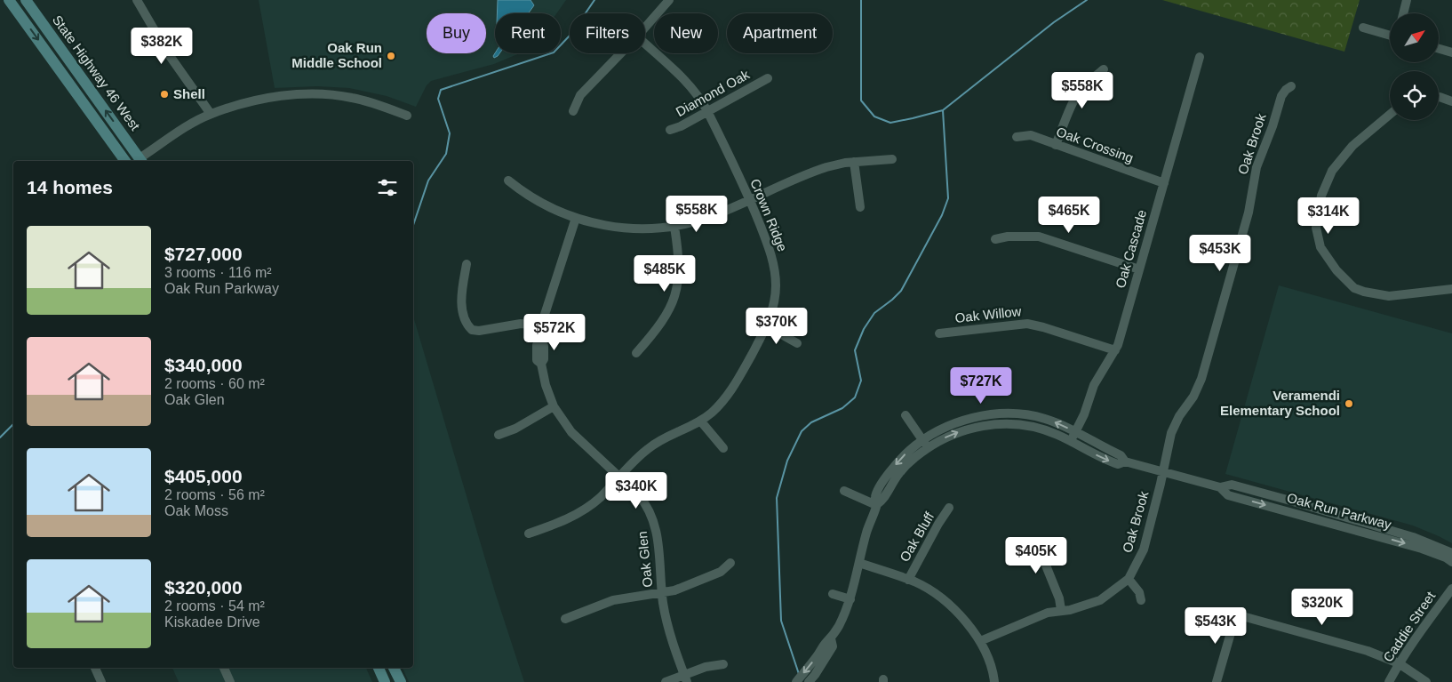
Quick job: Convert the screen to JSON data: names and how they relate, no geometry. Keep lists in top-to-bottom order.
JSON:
{
  "streets": {
    "main road": ["State Highway 46 West"],
    "street": [
      "Diamond Oak",
      "Oak Brook",
      "Oak Crossing",
      "Crown Ridge",
      "Oak Cascade",
      "Oak Willow",
      "Oak Run Parkway",
      "Oak Bluff",
      "Oak Glen",
      "Caddie Street"
    ]
  },
  "crossings": [
    ["Diamond Oak", "Crown Ridge"],
    ["Oak Brook", "Oak Run Parkway"],
    ["Oak Crossing", "Oak Cascade"],
    ["Crown Ridge", "Oak Glen"],
    ["Oak Cascade", "Oak Willow"],
    ["Oak Cascade", "Oak Run Parkway"]
  ],
  "places": ["Oak Run Middle School", "Shell", "Veramendi Elementary School"],
  "north": "top right",
  "page": {
    "chip": [
      "Buy",
      "Rent",
      "Filters",
      "New",
      "Apartment"
    ],
    "price": [
      "$382K",
      "$558K",
      "$558K",
      "$465K",
      "$314K",
      "$453K",
      "$485K",
      "$370K",
      "$572K",
      "$727K",
      "$340K",
      "$405K",
      "$320K",
      "$543K"
    ],
    "heading": "14 homes",
    "list": [
      {
        "name": "$727,000",
        "note": "3 rooms · 116 m² · Oak Run Parkway"
      },
      {
        "name": "$340,000",
        "note": "2 rooms · 60 m² · Oak Glen"
      },
      {
        "name": "$405,000",
        "note": "2 rooms · 56 m² · Oak Moss"
      },
      {
        "name": "$320,000",
        "note": "2 rooms · 54 m² · Kiskadee Drive"
      }
    ]
  }
}
